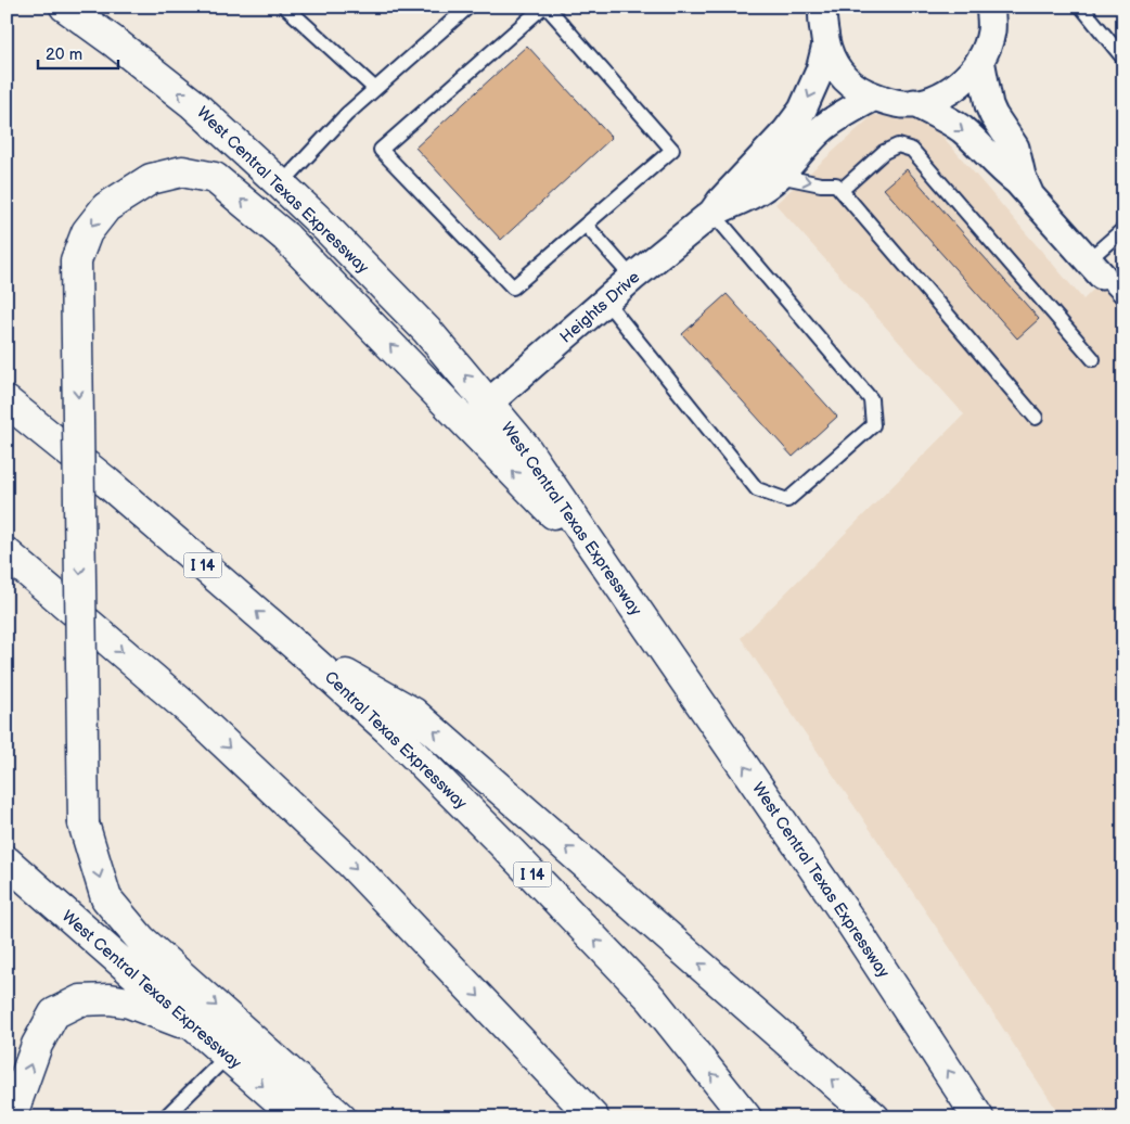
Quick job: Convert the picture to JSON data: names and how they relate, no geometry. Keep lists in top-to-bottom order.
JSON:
{
  "streets": {
    "main road": ["West Central Texas Expressway", "I 14", "Central Texas Expressway"],
    "street": ["Heights Drive"]
  },
  "crossings": [
    ["West Central Texas Expressway", "Heights Drive"]
  ],
  "scale_bar": "20 m"
}
